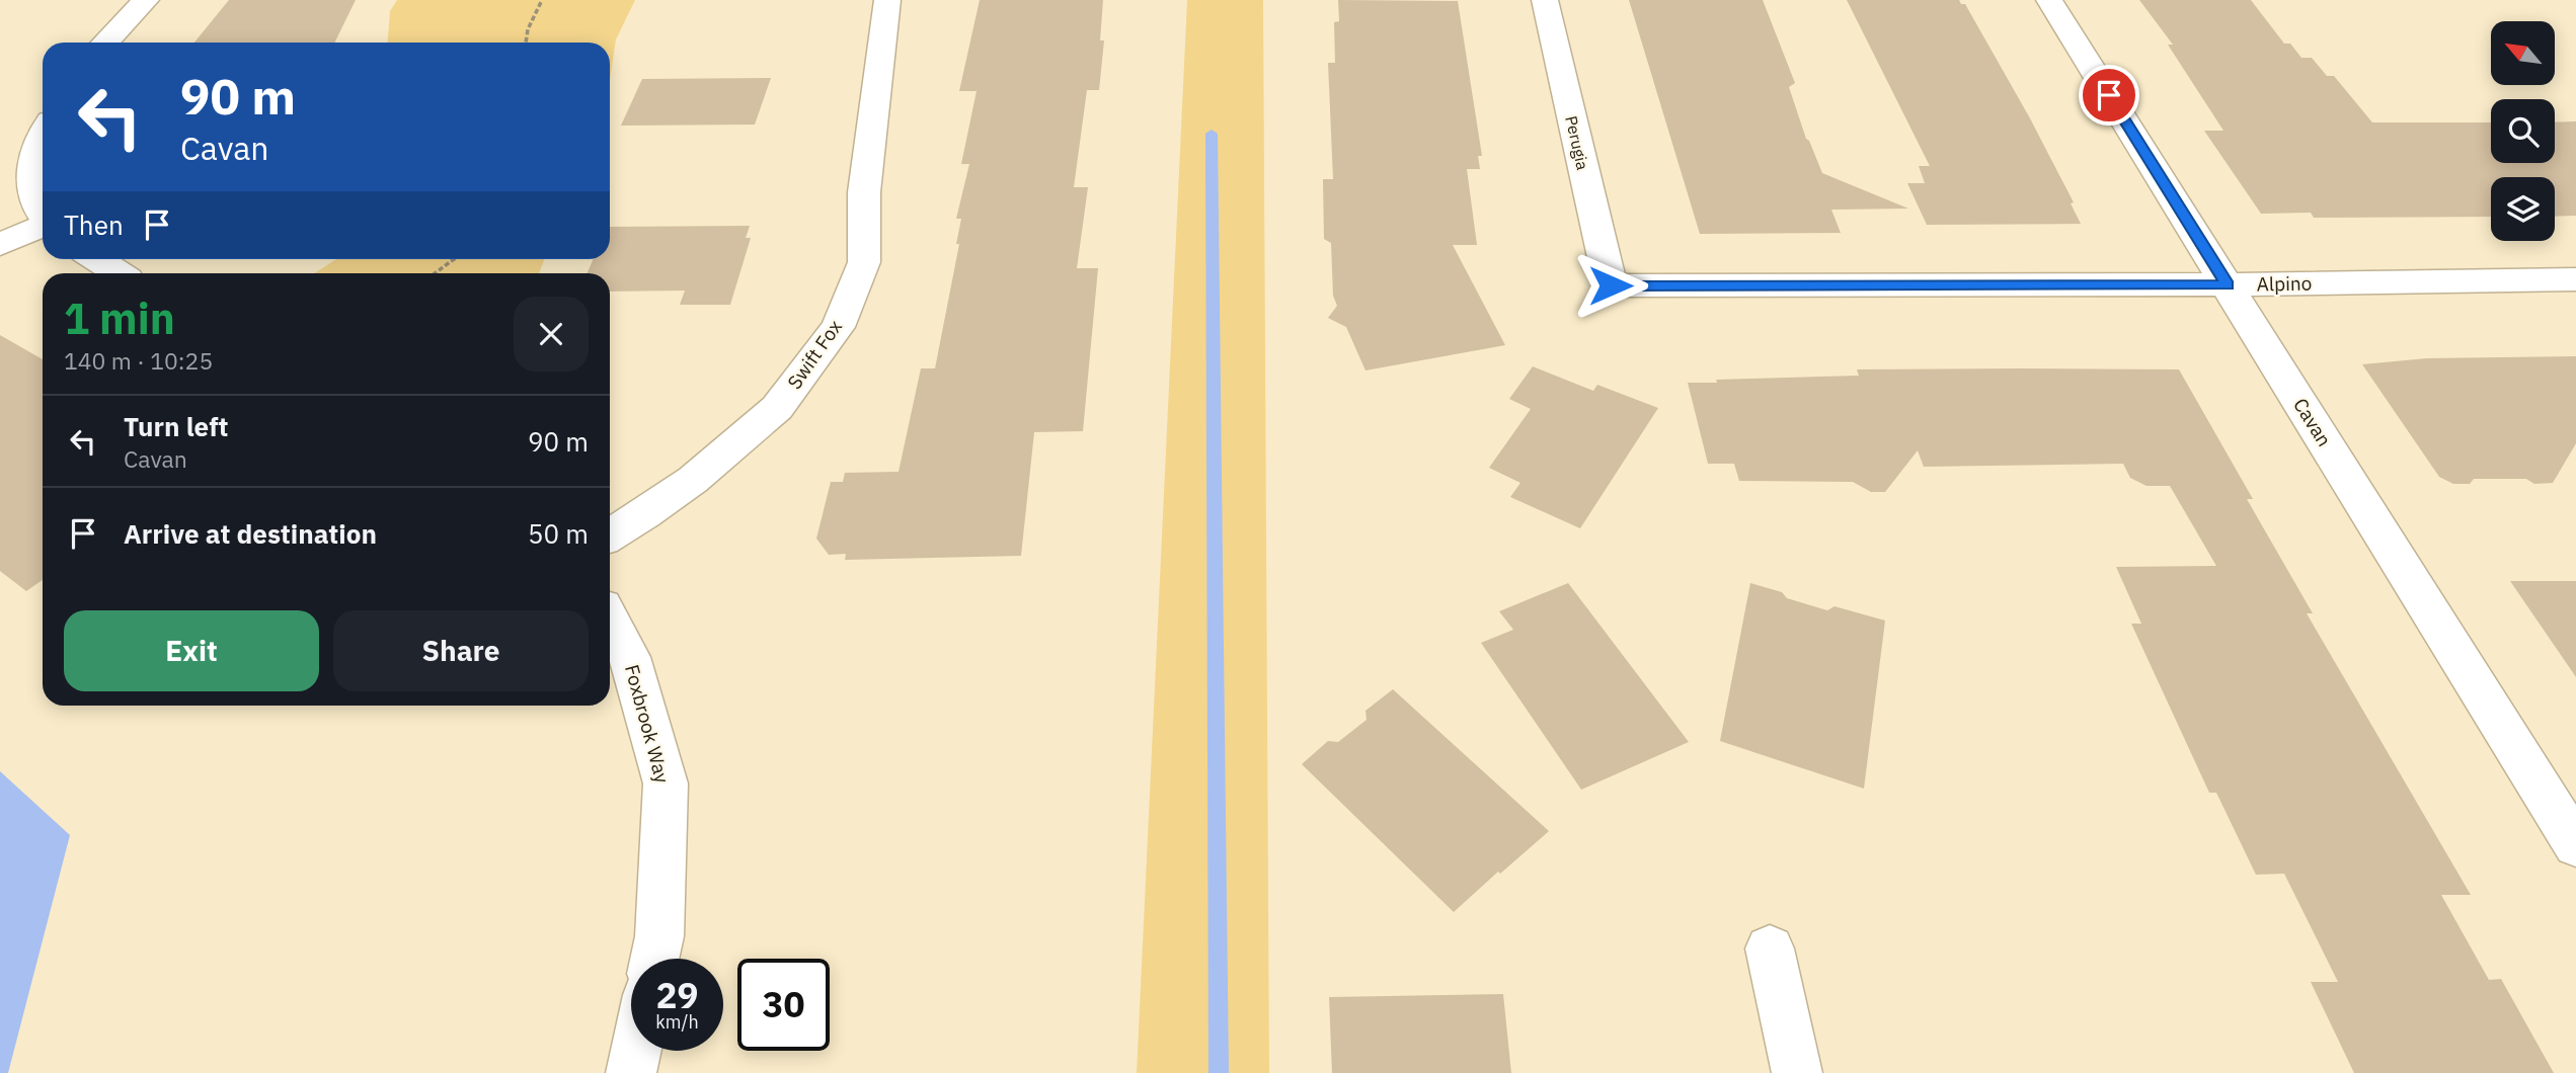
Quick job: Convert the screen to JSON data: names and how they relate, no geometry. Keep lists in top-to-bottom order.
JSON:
{
  "streets": {
    "street": [
      "Perugia",
      "Alpino",
      "Swift Fox",
      "Cavan",
      "Foxbrook Way"
    ]
  },
  "crossings": [
    ["Perugia", "Alpino"],
    ["Alpino", "Cavan"]
  ],
  "north": "top left",
  "page": {
    "turn": ["90 m", "Cavan"],
    "then": "Then",
    "heading": ["1 min", "140 m · 10:25"],
    "list": [
      {
        "name": "Turn left",
        "note": "Cavan",
        "value": "90 m"
      },
      {
        "name": "Arrive at destination",
        "value": "50 m"
      }
    ],
    "buttons": ["Exit", "Share"],
    "speed": "29 km/h",
    "limit": "30"
  }
}
